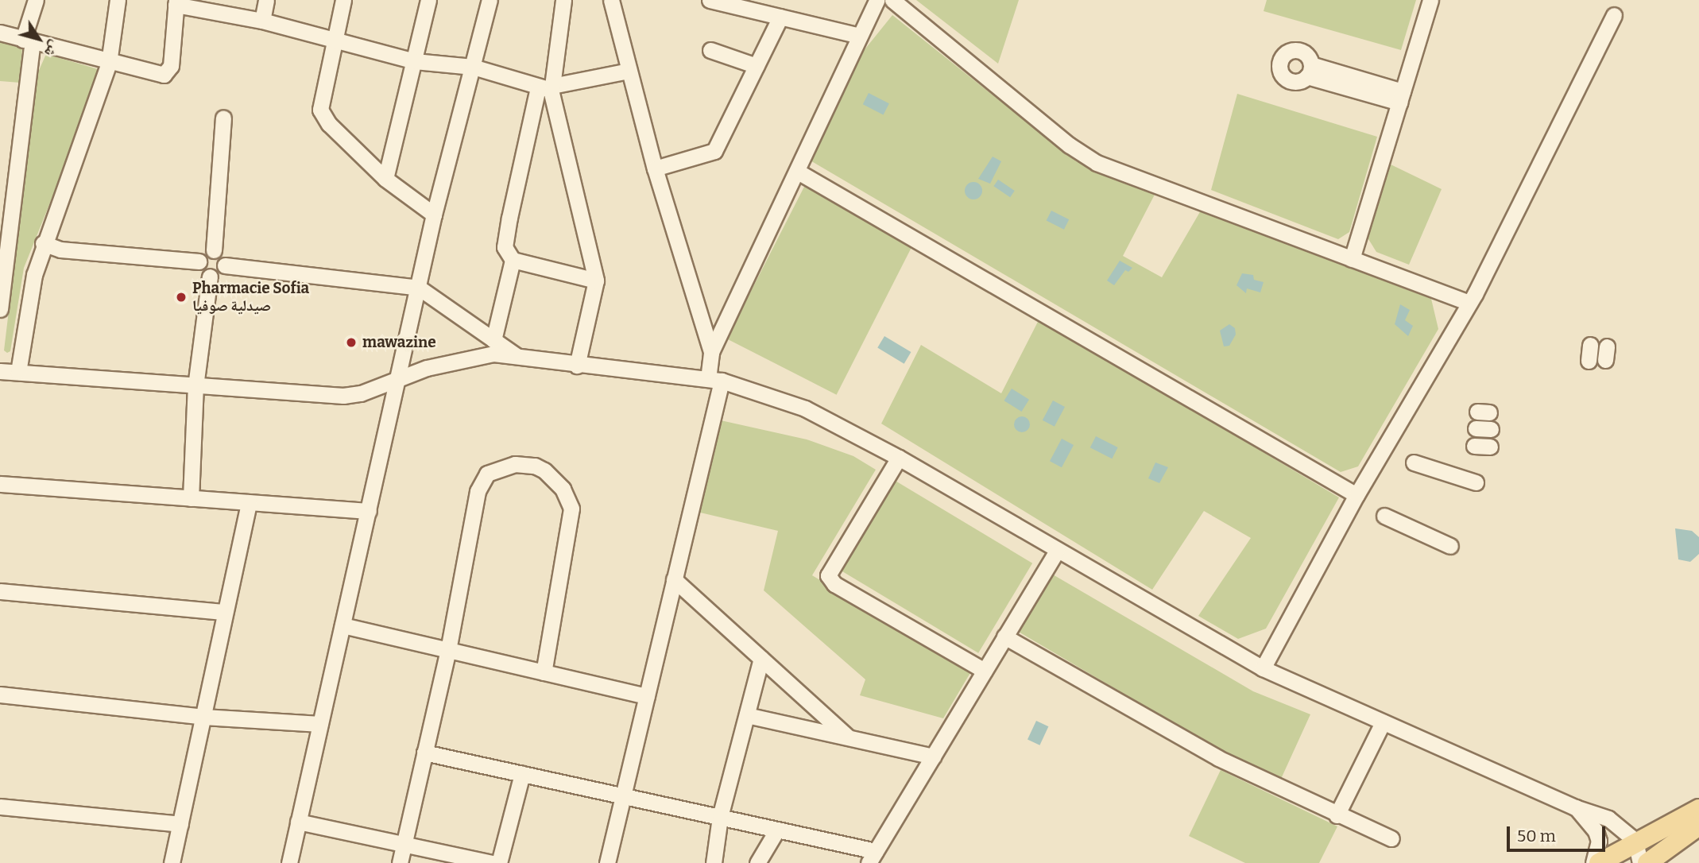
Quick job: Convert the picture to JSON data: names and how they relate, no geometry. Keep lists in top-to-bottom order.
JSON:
{
  "places": ["Pharmacie Sofia صيدلية صوفيا", "mawazine"],
  "scale_bar": "50 m",
  "north": "bottom right"
}
